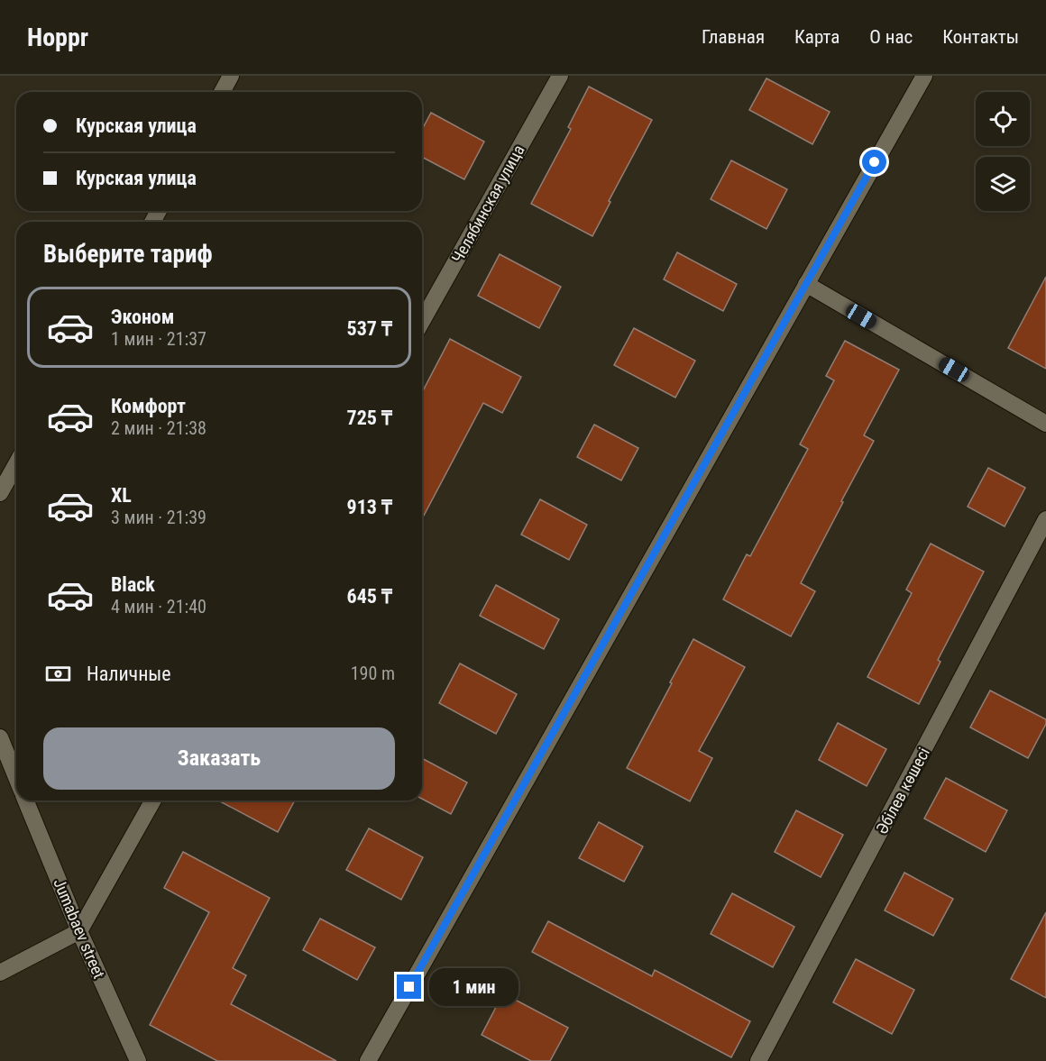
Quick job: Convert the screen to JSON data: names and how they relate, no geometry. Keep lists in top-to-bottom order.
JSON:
{
  "streets": {
    "street": ["Челябинская улица", "Әбілев көшесі", "Jumabaev street"]
  },
  "page": {
    "header": "Hoppr",
    "nav": [
      "Главная",
      "Карта",
      "О нас",
      "Контакты"
    ],
    "banner": ["Курская улица", "Курская улица"],
    "heading": "Выберите тариф",
    "list": [
      {
        "name": "Эконом",
        "note": "1 мин · 21:37",
        "value": "537 ₸"
      },
      {
        "name": "Комфорт",
        "note": "2 мин · 21:38",
        "value": "725 ₸"
      },
      {
        "name": "XL",
        "note": "3 мин · 21:39",
        "value": "913 ₸"
      },
      {
        "name": "Black",
        "note": "4 мин · 21:40",
        "value": "645 ₸"
      }
    ],
    "pay": ["Наличные", "190 m"],
    "buttons": "Заказать",
    "bubble": "1 мин"
  }
}
